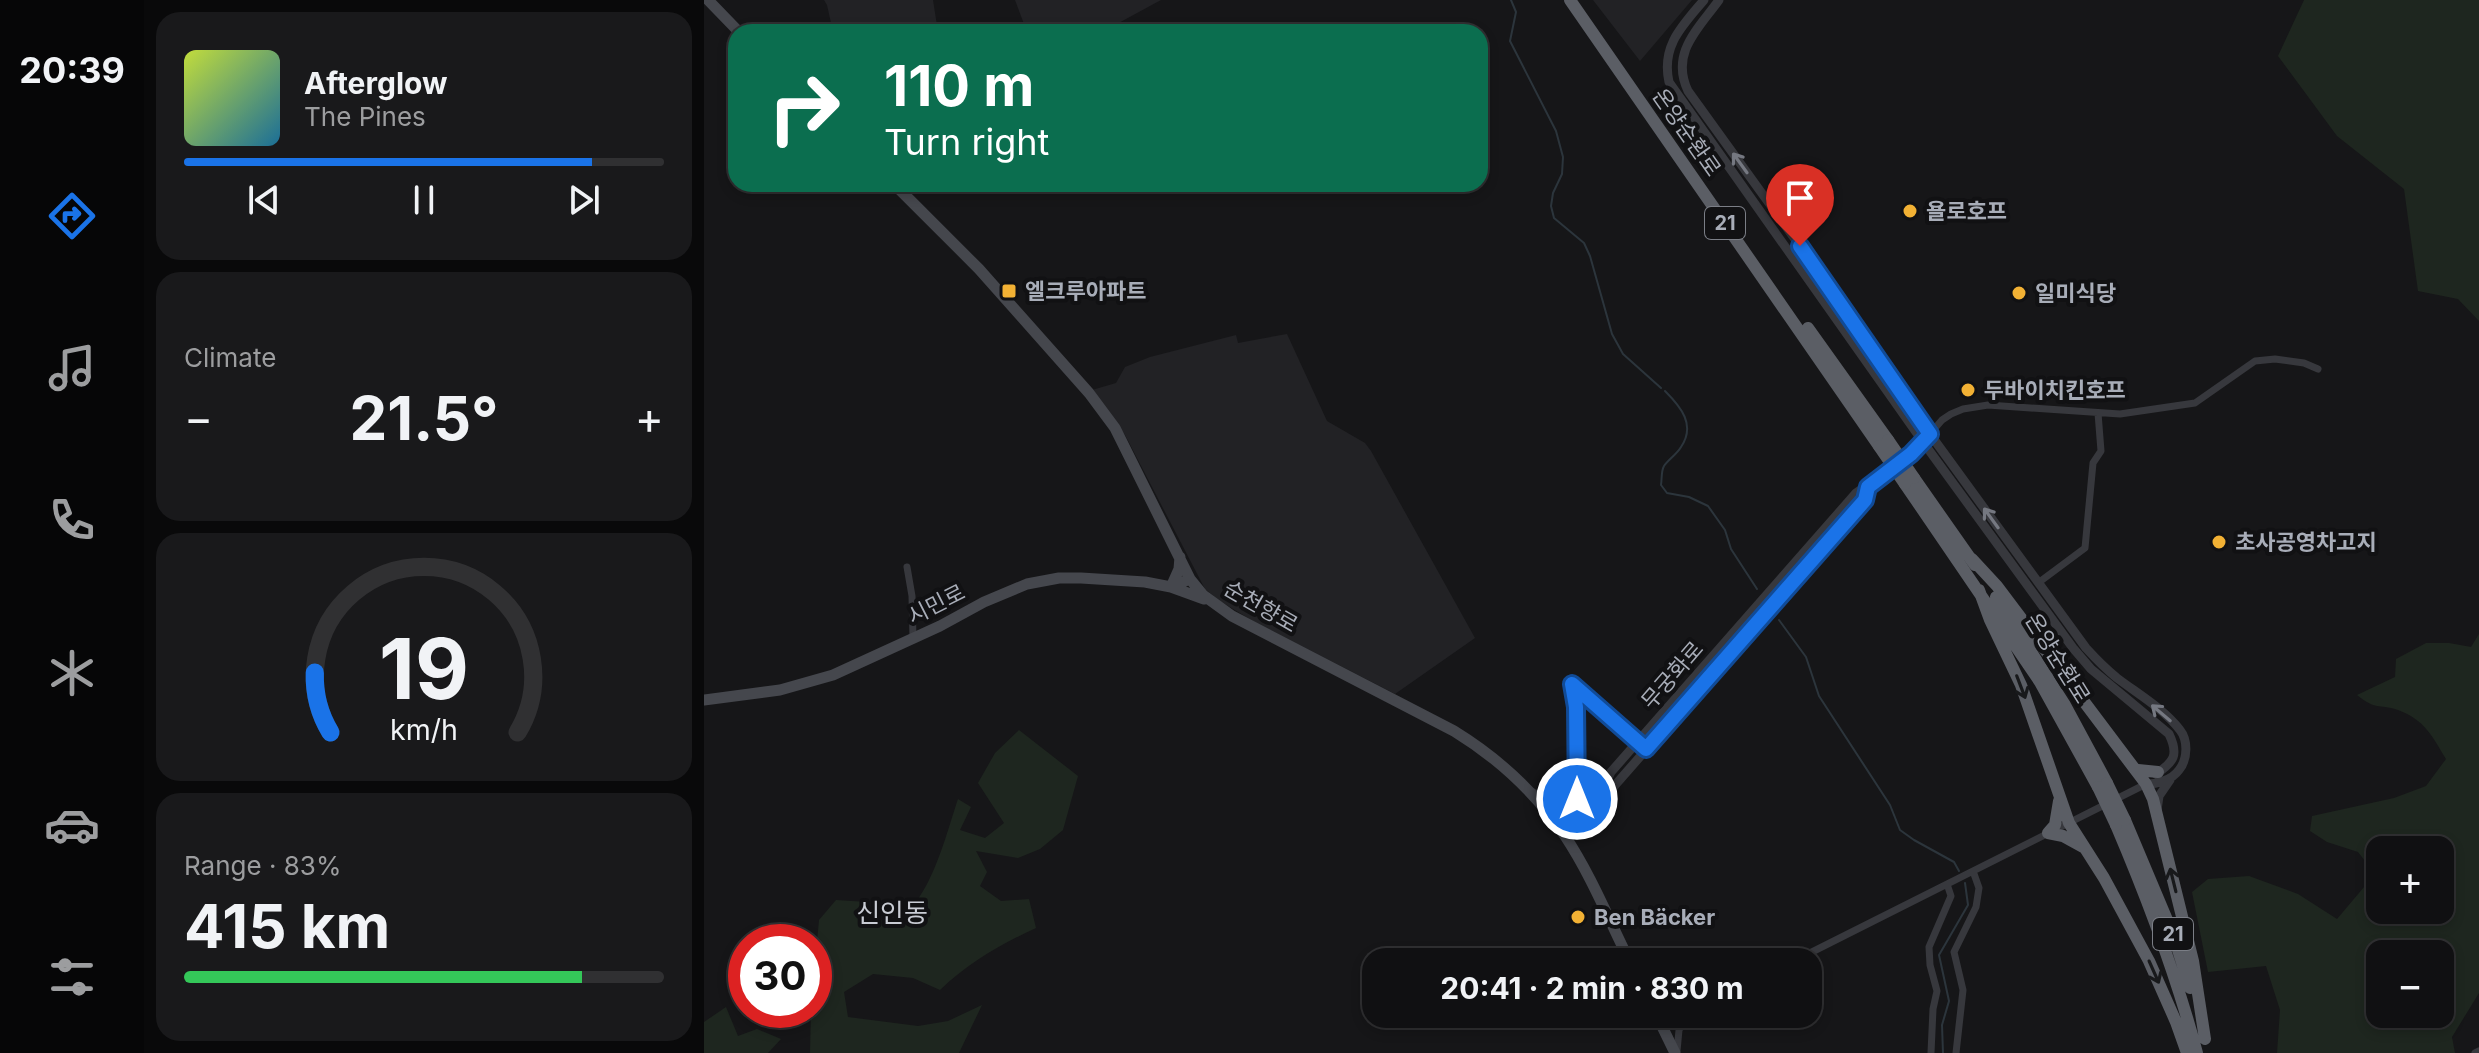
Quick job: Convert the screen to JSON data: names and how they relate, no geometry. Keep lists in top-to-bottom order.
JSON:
{
  "streets": {
    "highway": ["온양순환로", "21"],
    "main road": ["시민로", "순천향로"],
    "street": ["무궁화로"]
  },
  "crossings": [
    ["온양순환로", "21"],
    ["시민로", "순천향로"],
    ["순천향로", "무궁화로"]
  ],
  "districts": ["신인동"],
  "places": {
    "other": [
      "욜로호프",
      "일미식당",
      "두바이치킨호프",
      "초사공영차고지",
      "Ben Bäcker"
    ],
    "transit": ["엘크루아파트"]
  },
  "page": {
    "tabs": "20:39",
    "turn": ["110 m", "Turn right"],
    "song": ["Afterglow", "The Pines"],
    "tile": [
      "Climate",
      ["Range · 83%", "415 km"]
    ],
    "heat": ["−", "21.5°", "+"],
    "map_buttons": ["+", "−"],
    "limit": "30",
    "trip": "20:41 · 2 min · 830 m",
    "gauge": ["19", "km/h"]
  }
}
